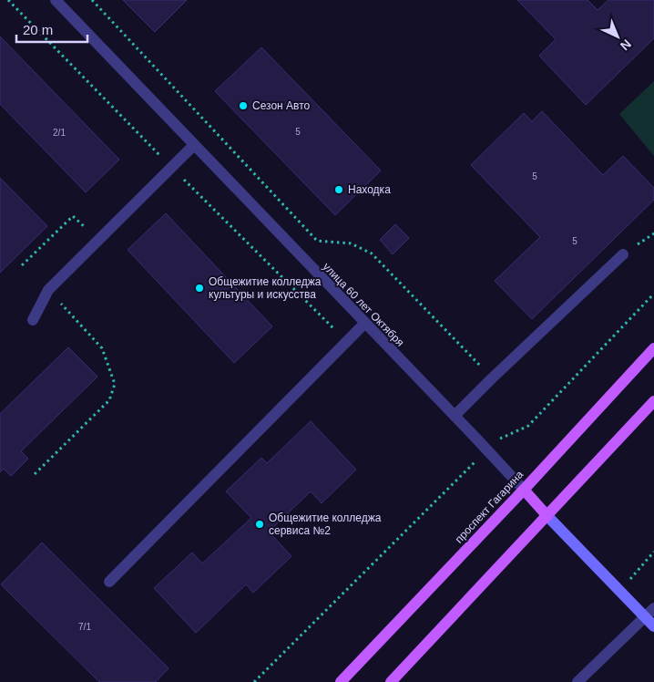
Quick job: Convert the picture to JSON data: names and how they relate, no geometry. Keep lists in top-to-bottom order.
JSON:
{
  "streets": {
    "main road": ["улица 60 лет Октября", "проспект Гагарина"]
  },
  "crossings": [
    ["улица 60 лет Октября", "проспект Гагарина"]
  ],
  "places": [
    "Сезон Авто",
    "Находка",
    "Общежитие колледжа культуры и искусства",
    "Общежитие колледжа сервиса №2"
  ],
  "house_numbers": [
    "5",
    "2/1",
    "5",
    "5",
    "7/1"
  ],
  "scale_bar": "20 m",
  "north": "bottom right"
}
